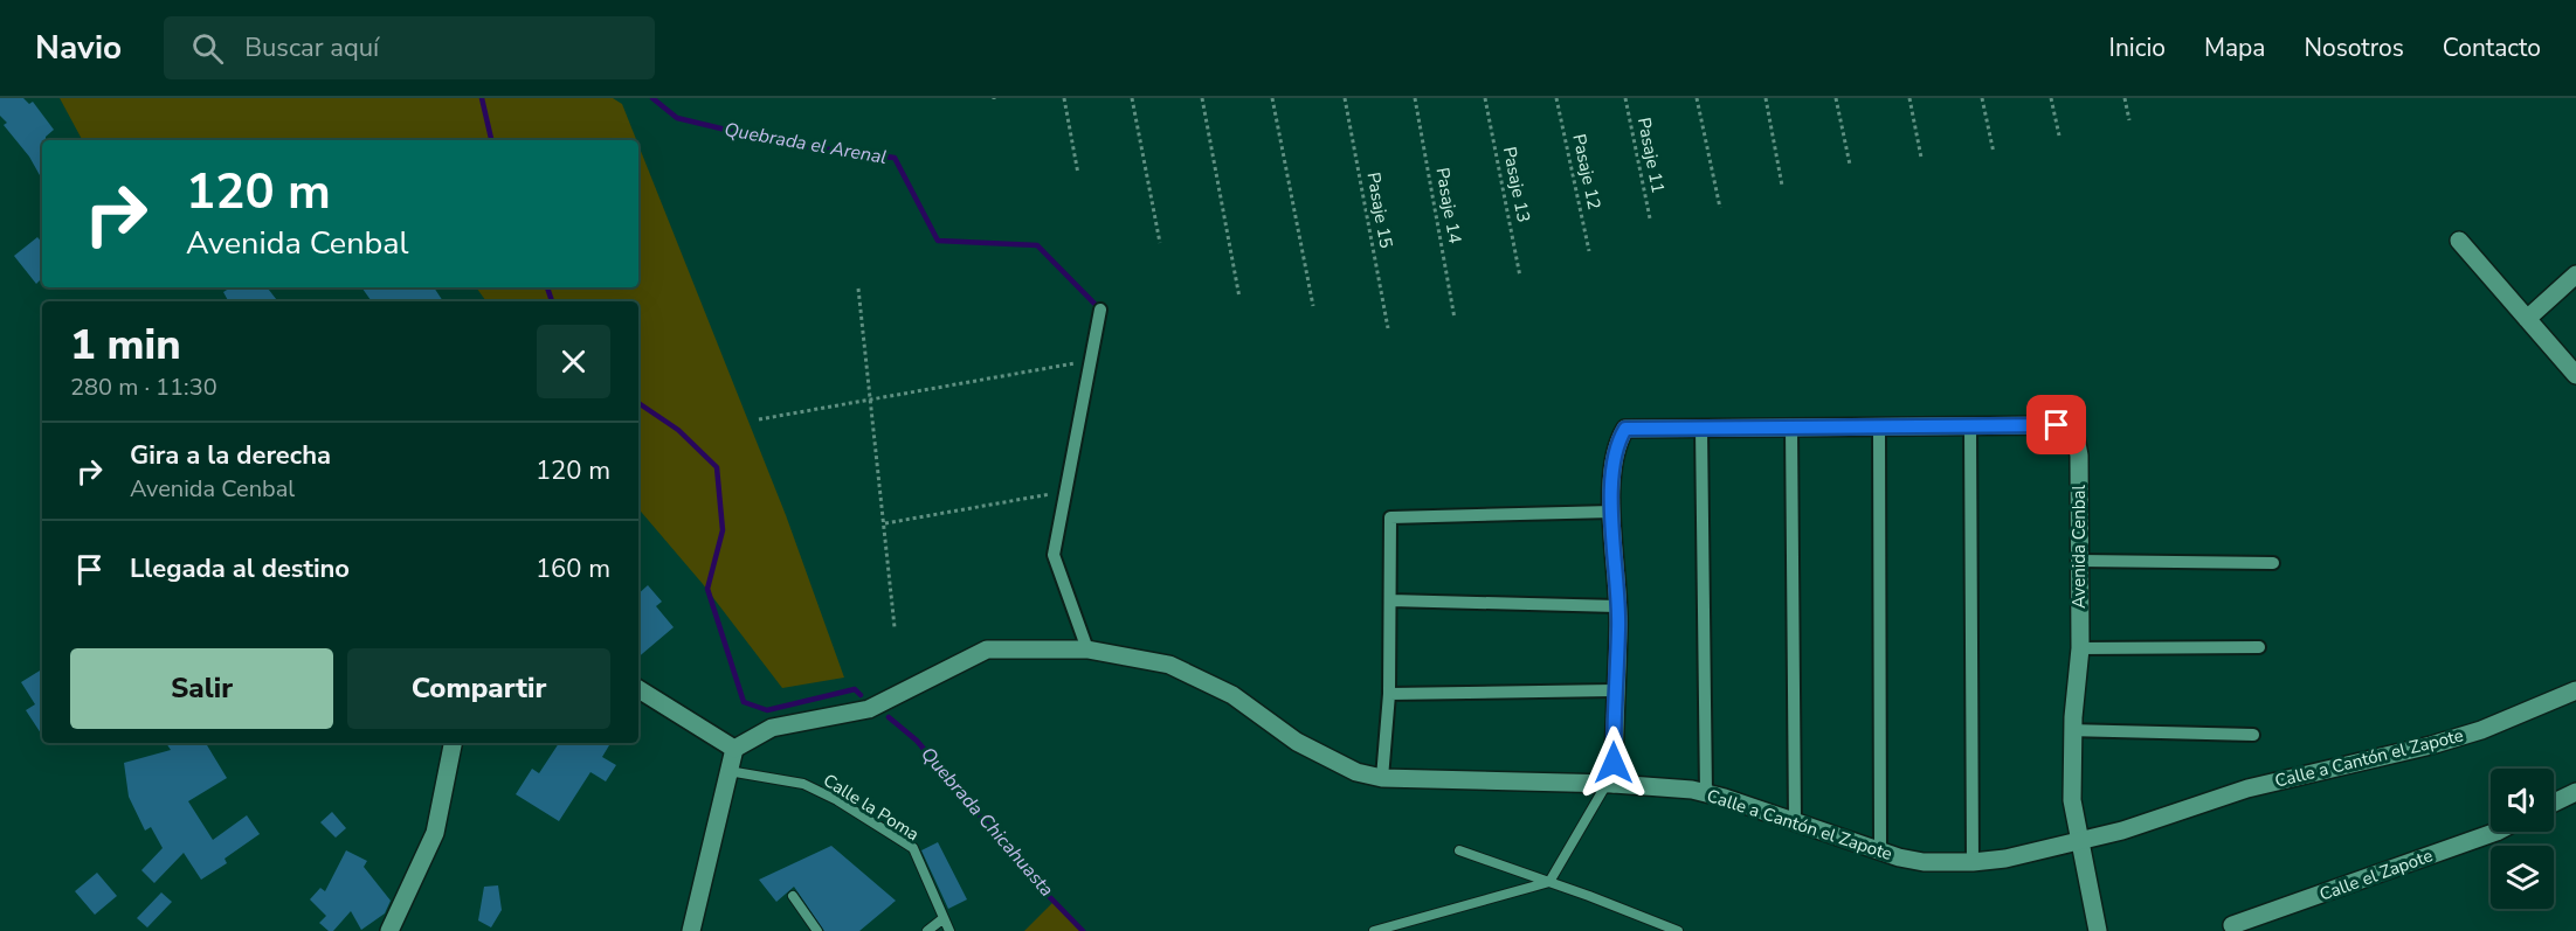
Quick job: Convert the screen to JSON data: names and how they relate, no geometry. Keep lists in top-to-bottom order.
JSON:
{
  "streets": {
    "street": ["Avenida Cenbal", "Calle a Cantón el Zapote", "Calle el Zapote"],
    "lane": ["Calle la Poma"],
    "path": [
      "Pasaje 11",
      "Pasaje 12",
      "Pasaje 13",
      "Pasaje 14",
      "Pasaje 15"
    ]
  },
  "crossings": [
    ["Avenida Cenbal", "Calle a Cantón el Zapote"]
  ],
  "water": ["Quebrada el Arenal", "Quebrada Chicahuasta"],
  "page": {
    "header": "Navio",
    "search": "Buscar aquí",
    "nav": [
      "Inicio",
      "Mapa",
      "Nosotros",
      "Contacto"
    ],
    "turn": ["120 m", "Avenida Cenbal"],
    "heading": ["1 min", "280 m · 11:30"],
    "list": [
      {
        "name": "Gira a la derecha",
        "note": "Avenida Cenbal",
        "value": "120 m"
      },
      {
        "name": "Llegada al destino",
        "value": "160 m"
      }
    ],
    "buttons": ["Salir", "Compartir"]
  }
}
